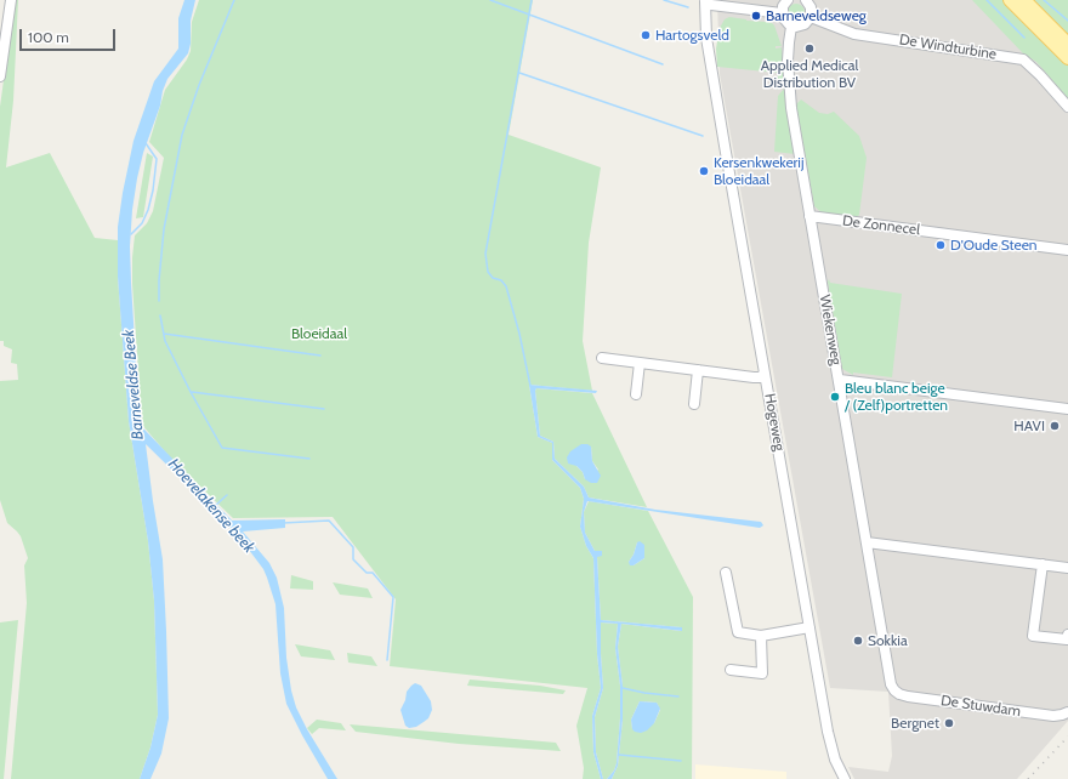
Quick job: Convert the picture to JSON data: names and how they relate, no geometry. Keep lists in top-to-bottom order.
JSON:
{
  "streets": {
    "street": [
      "De Windturbine",
      "De Zonnecel",
      "Wiekenweg",
      "Hogeweg",
      "De Stuwdam"
    ]
  },
  "crossings": [
    ["De Zonnecel", "Wiekenweg"],
    ["Wiekenweg", "De Stuwdam"]
  ],
  "water": ["Barneveldse Beek", "Hoevelakense beek"],
  "parks": ["Bloeidaal"],
  "places": [
    "Barneveldseweg",
    "Hartogsveld",
    "Applied Medical Distribution BV",
    "Kersenkwekerij Bloeidaal",
    "D'Oude Steen",
    "Bleu blanc beige / (Zelf)portretten",
    "HAVI",
    "Sokkia",
    "Bergnet"
  ],
  "scale_bar": "100 m"
}
